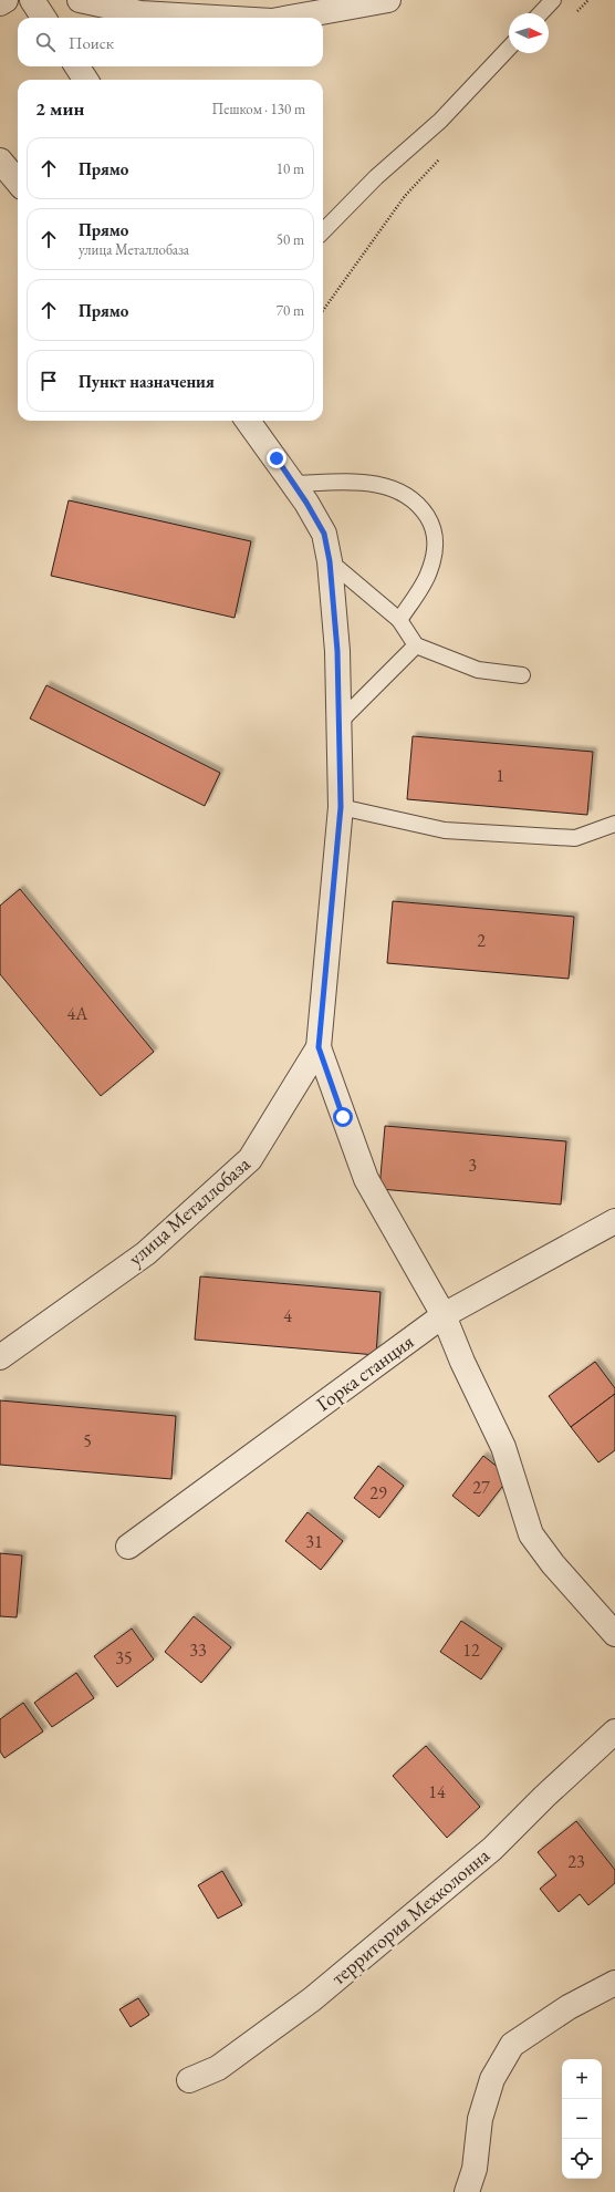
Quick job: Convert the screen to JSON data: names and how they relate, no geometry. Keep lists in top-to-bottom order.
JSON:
{
  "streets": {
    "street": ["улица Металлобаза", "Горка станция", "территория Мехколонна"]
  },
  "house_numbers": [
    "1",
    "2",
    "4А",
    "3",
    "4",
    "5",
    "27",
    "29",
    "31",
    "33",
    "12",
    "35",
    "14",
    "23"
  ],
  "north": "right",
  "page": {
    "search": "Поиск",
    "heading": ["2 мин", "Пешком · 130 m"],
    "list": [
      ["Прямо", "10 m"],
      ["Прямо", "улица Металлобаза", "50 m"],
      ["Прямо", "70 m"],
      "Пункт назначения"
    ],
    "map_buttons": ["+", "−"]
  }
}
